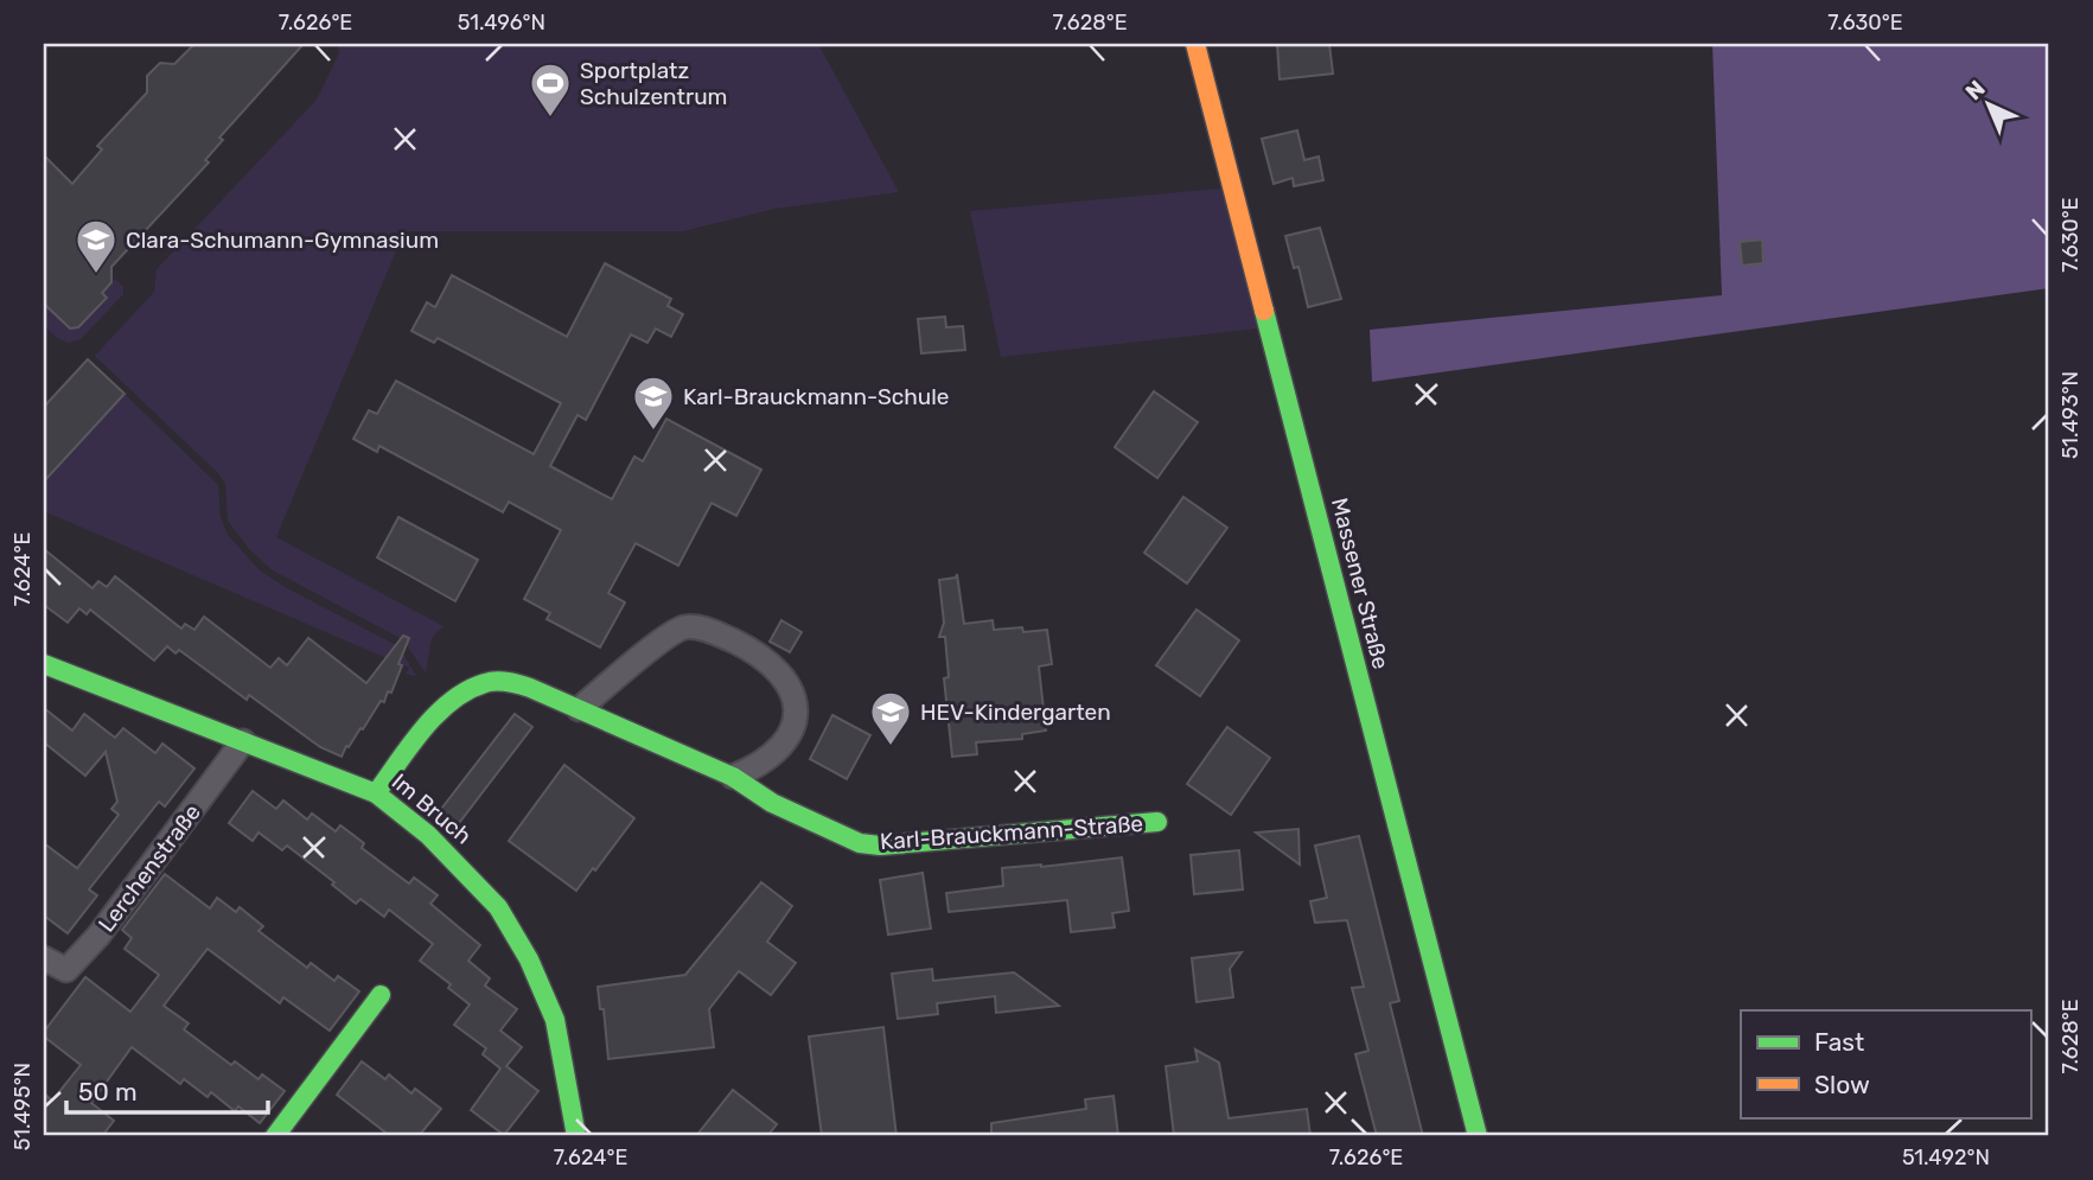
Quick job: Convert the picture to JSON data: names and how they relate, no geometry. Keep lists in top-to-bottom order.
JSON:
{
  "streets": {
    "street": [
      "Massener Straße",
      "Im Bruch",
      "Karl-Brauckmann-Straße",
      "Lerchenstraße"
    ]
  },
  "crossings": [
    ["Im Bruch", "Karl-Brauckmann-Straße"],
    ["Im Bruch", "Lerchenstraße"]
  ],
  "places": {
    "sports": ["Sportplatz Schulzentrum"],
    "school or university": ["Clara-Schumann-Gymnasium", "Karl-Brauckmann-Schule", "HEV-Kindergarten"]
  },
  "legend": ["Fast", "Slow"],
  "scale_bar": "50 m",
  "north": "top left",
  "coordinates": [
    "7.626°E",
    "51.496°N",
    "7.628°E",
    "7.630°E",
    "51.493°N",
    "7.624°E",
    "51.495°N",
    "51.492°N"
  ]
}
